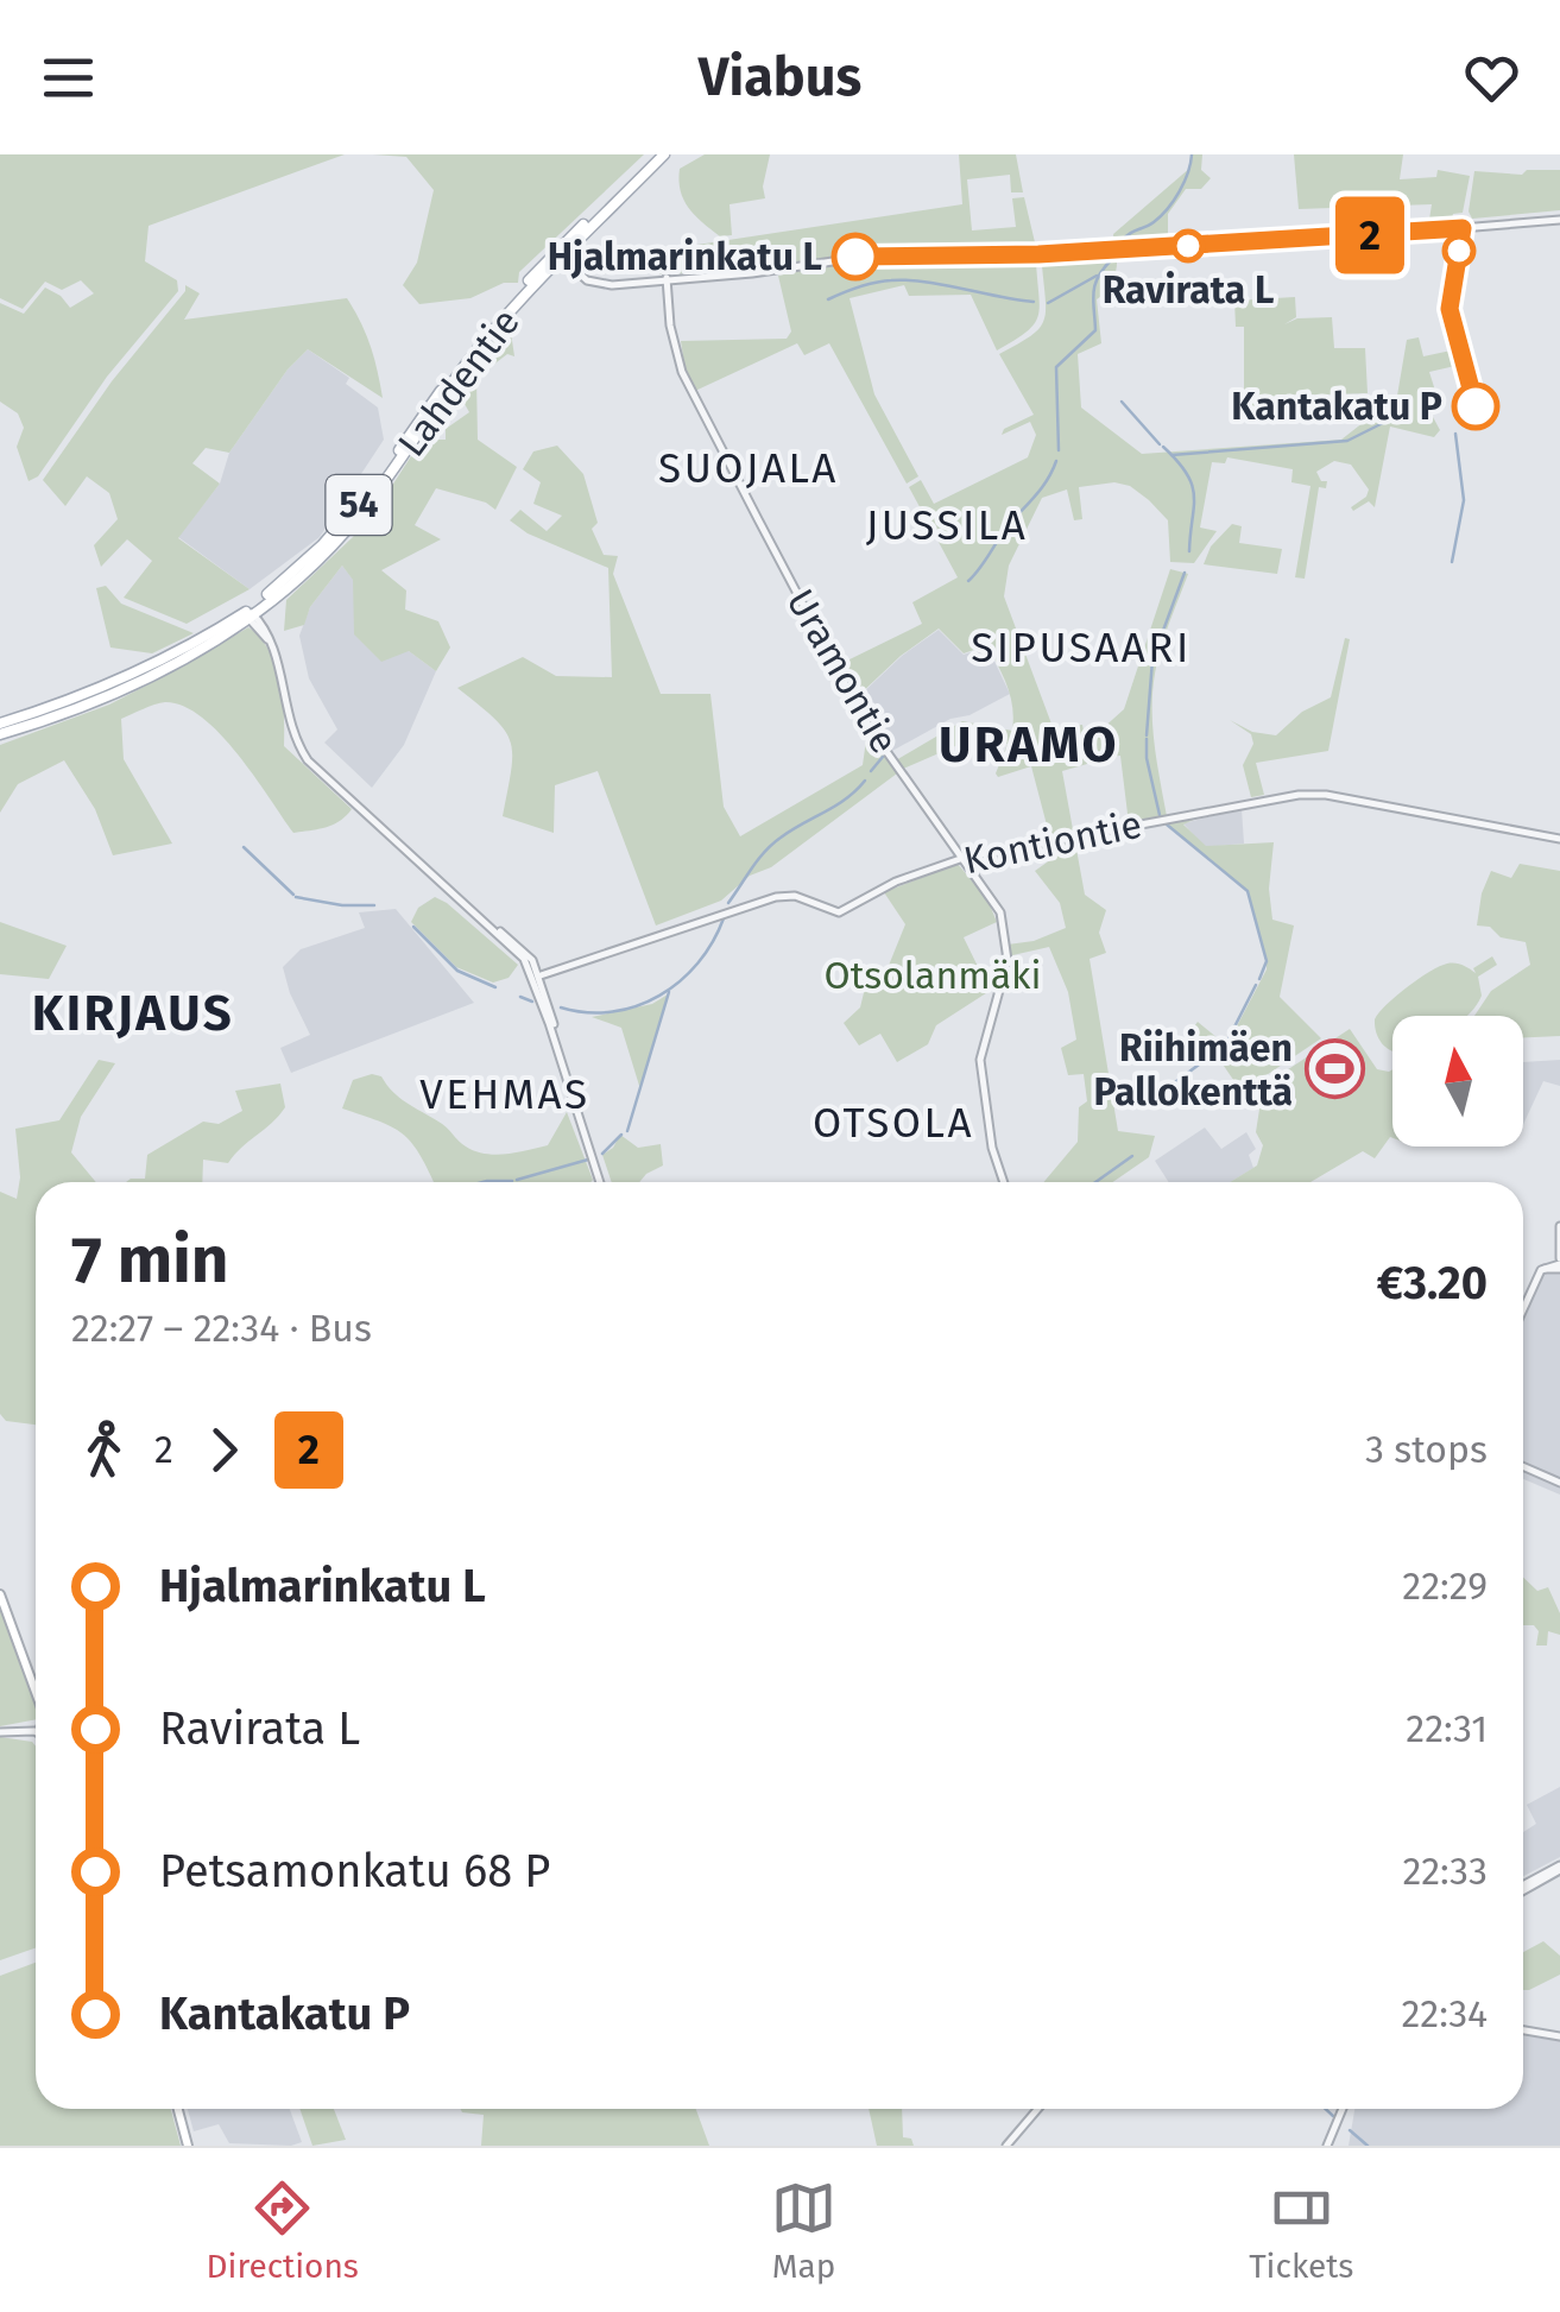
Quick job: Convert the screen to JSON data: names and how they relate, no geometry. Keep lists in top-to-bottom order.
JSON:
{
  "streets": {
    "main road": ["Lahdentie", "54"],
    "street": ["Uramontie", "Kontiontie"]
  },
  "crossings": [
    ["Uramontie", "Kontiontie"]
  ],
  "districts": [
    "SUOJALA",
    "JUSSILA",
    "SIPUSAARI",
    "URAMO",
    "KIRJAUS",
    "VEHMAS",
    "OTSOLA"
  ],
  "parks": ["Otsolanmäki"],
  "places": {
    "other": ["Ravirata L", "Hjalmarinkatu L", "Kantakatu P"],
    "sports": ["Riihimäen Pallokenttä"]
  },
  "lines": ["bus line 2"],
  "north": "top",
  "page": {
    "header": "Viabus",
    "on_map": "2",
    "heading": ["7 min", "22:27 – 22:34 · Bus", "€3.20"],
    "legs": ["2", "2", "3 stops"],
    "list": [
      {
        "name": "Hjalmarinkatu L",
        "value": "22:29"
      },
      {
        "name": "Ravirata L",
        "value": "22:31"
      },
      {
        "name": "Petsamonkatu 68 P",
        "value": "22:33"
      },
      {
        "name": "Kantakatu P",
        "value": "22:34"
      }
    ],
    "tabs": ["Directions", "Map", "Tickets"]
  }
}
